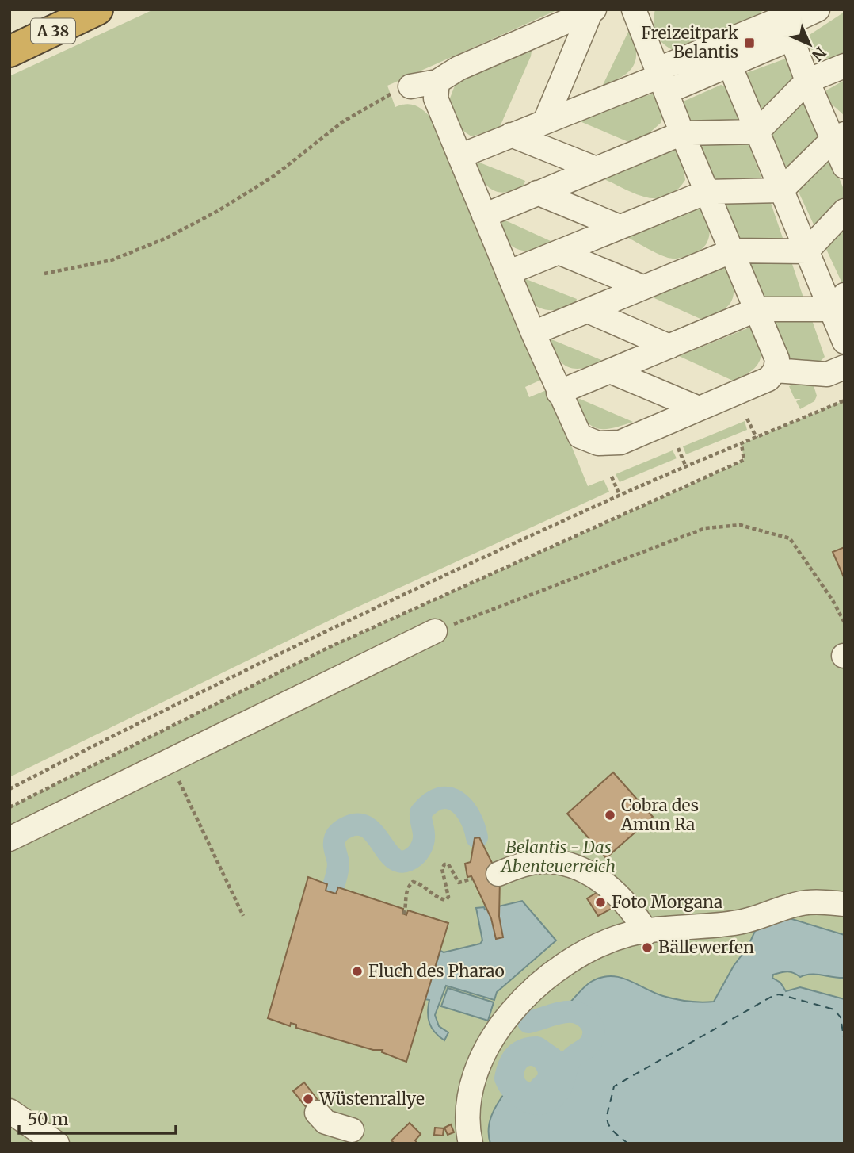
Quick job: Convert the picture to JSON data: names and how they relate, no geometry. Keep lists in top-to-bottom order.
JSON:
{
  "streets": {
    "highway": ["A 38"]
  },
  "parks": ["Belantis - Das Abenteuerreich"],
  "places": {
    "transit": ["Freizeitpark Belantis"],
    "other": [
      "Cobra des Amun Ra",
      "Foto Morgana",
      "Bällewerfen",
      "Fluch des Pharao",
      "Wüstenrallye"
    ]
  },
  "scale_bar": "50 m",
  "north": "bottom right"
}
